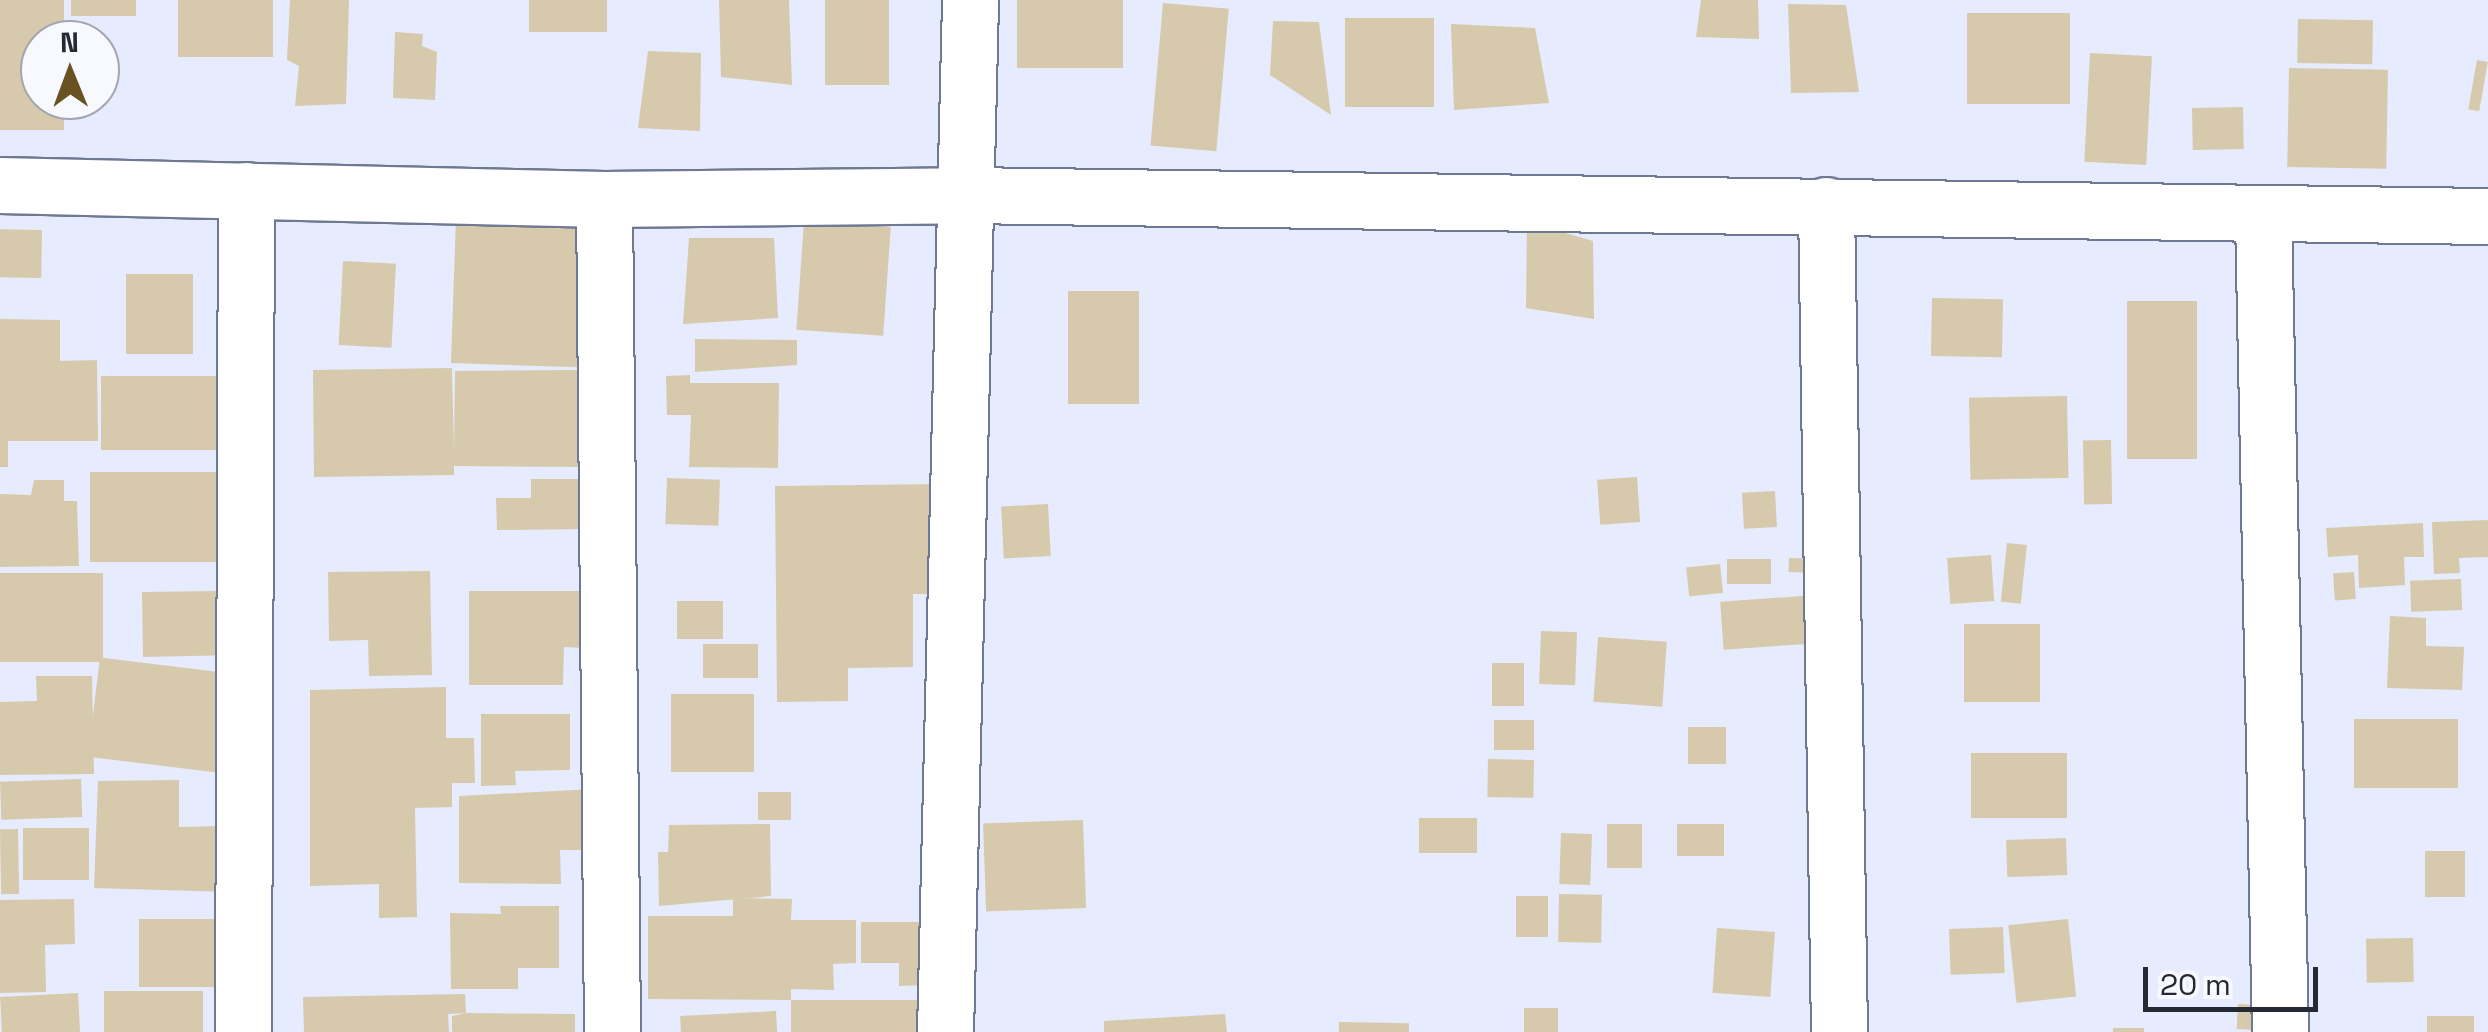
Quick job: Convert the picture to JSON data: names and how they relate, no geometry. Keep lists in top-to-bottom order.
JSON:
{
  "scale_bar": "20 m",
  "north": "top"
}
